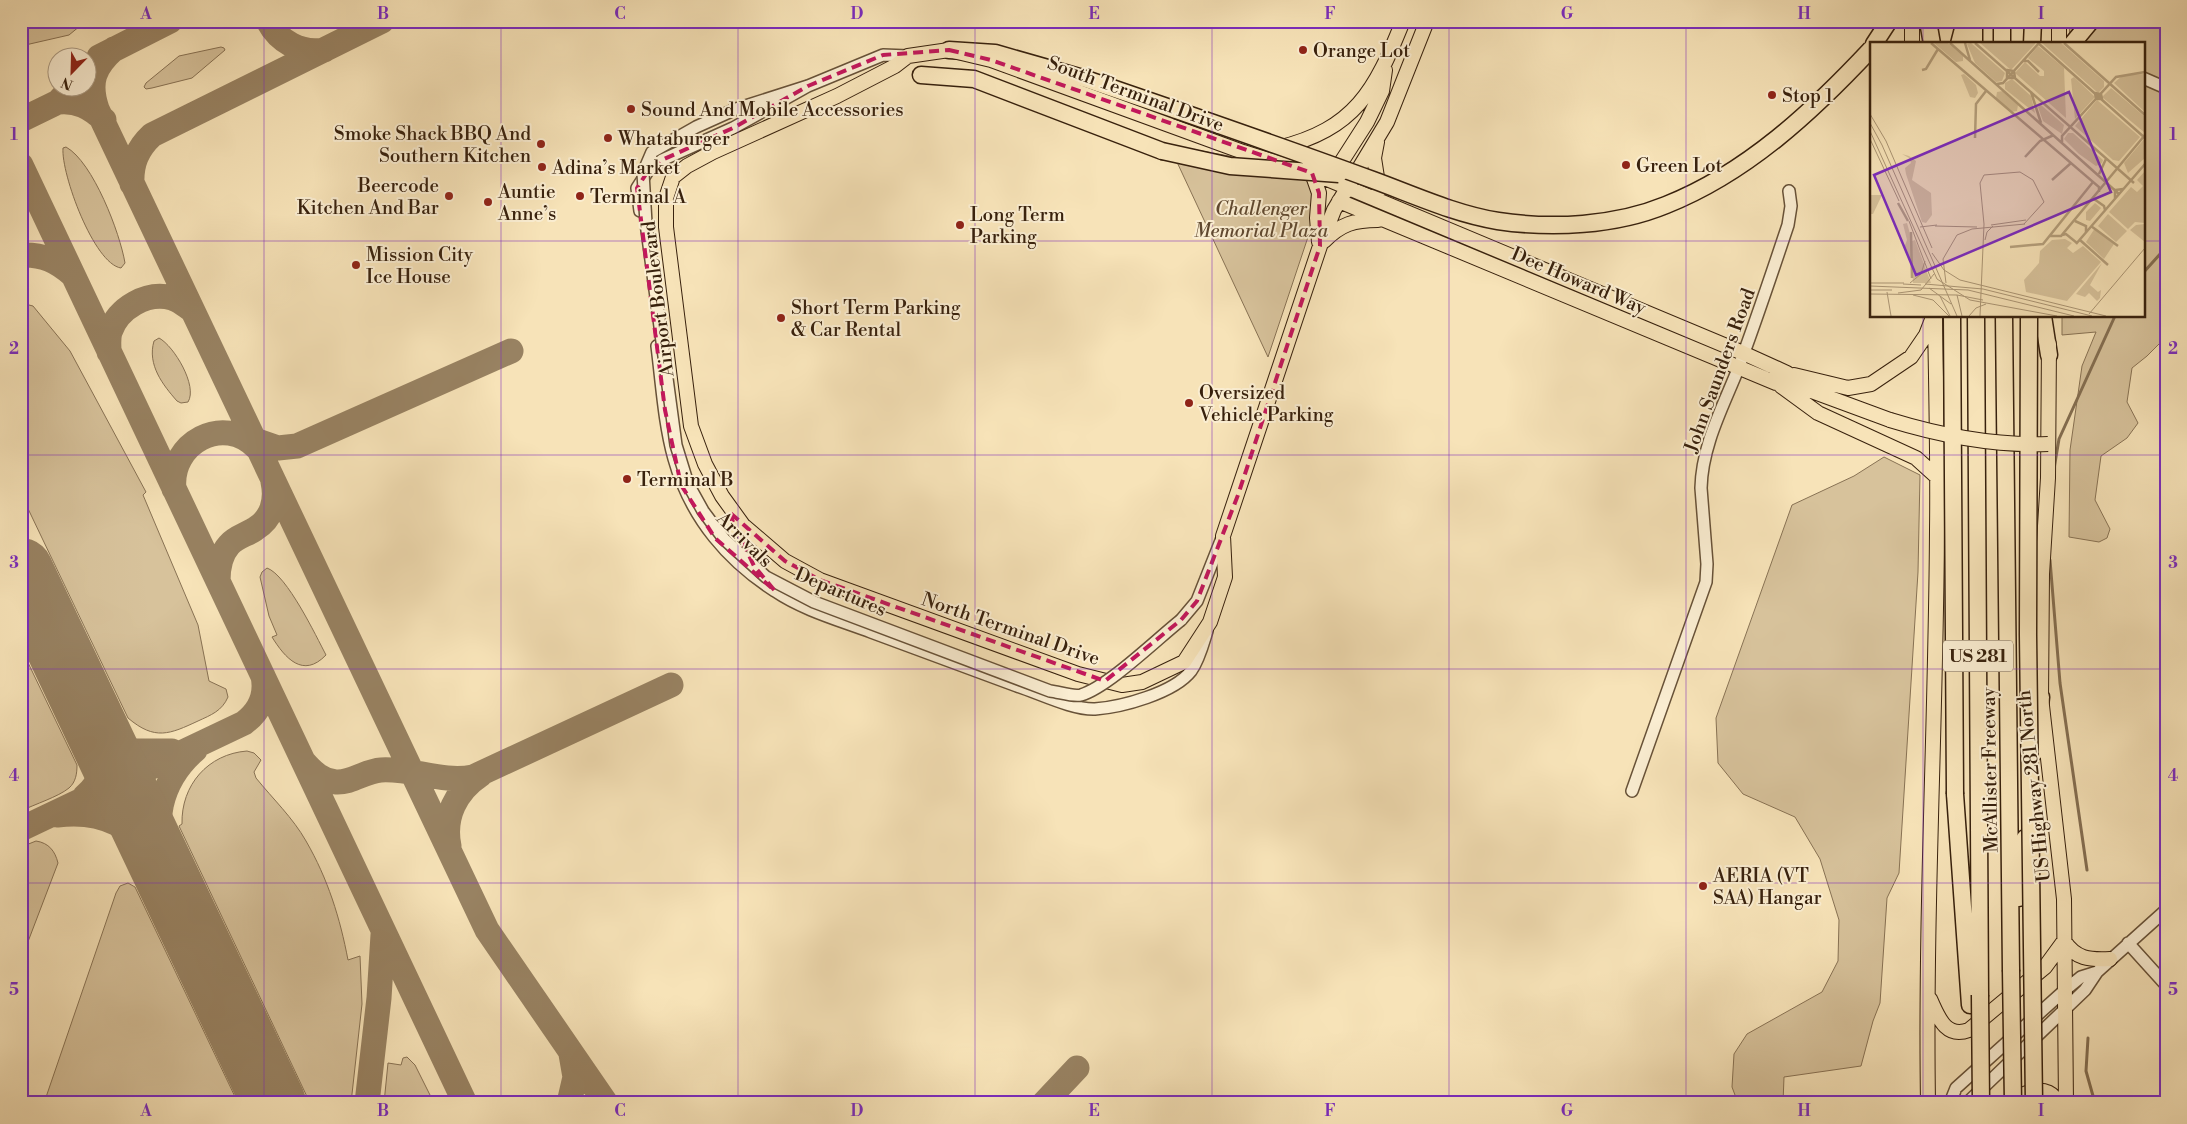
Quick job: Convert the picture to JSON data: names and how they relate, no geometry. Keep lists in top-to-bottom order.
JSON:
{
  "streets": {
    "highway": ["US 281", "McAllister Freeway"],
    "main road": [
      "South Terminal Drive",
      "Dee Howard Way",
      "Airport Boulevard",
      "North Terminal Drive",
      "US Highway 281 North"
    ],
    "street": ["John Saunders Road", "Arrivals", "Departures"]
  },
  "crossings": [
    ["South Terminal Drive", "Dee Howard Way"],
    ["South Terminal Drive", "Airport Boulevard"],
    ["Dee Howard Way", "John Saunders Road"],
    ["Dee Howard Way", "US Highway 281 North"],
    ["Airport Boulevard", "North Terminal Drive"],
    ["Arrivals", "Departures"],
    ["Arrivals", "North Terminal Drive"],
    ["Departures", "North Terminal Drive"]
  ],
  "parks": ["Challenger Memorial Plaza"],
  "places": [
    "Orange Lot",
    "Stop 1",
    "Sound And Mobile Accessories",
    "Whataburger",
    "Smoke Shack BBQ And Southern Kitchen",
    "Green Lot",
    "Adina’s Market",
    "Beercode Kitchen And Bar",
    "Terminal A",
    "Auntie Anne’s",
    "Long Term Parking",
    "Mission City Ice House",
    "Short Term Parking & Car Rental",
    "Oversized Vehicle Parking",
    "Terminal B",
    "AERIA (VT SAA) Hangar"
  ],
  "north": "bottom left",
  "grid": {
    "columns": [
      "A",
      "B",
      "C",
      "D",
      "E",
      "F",
      "G",
      "H",
      "I"
    ],
    "rows": [
      "1",
      "2",
      "3",
      "4",
      "5"
    ]
  }
}
